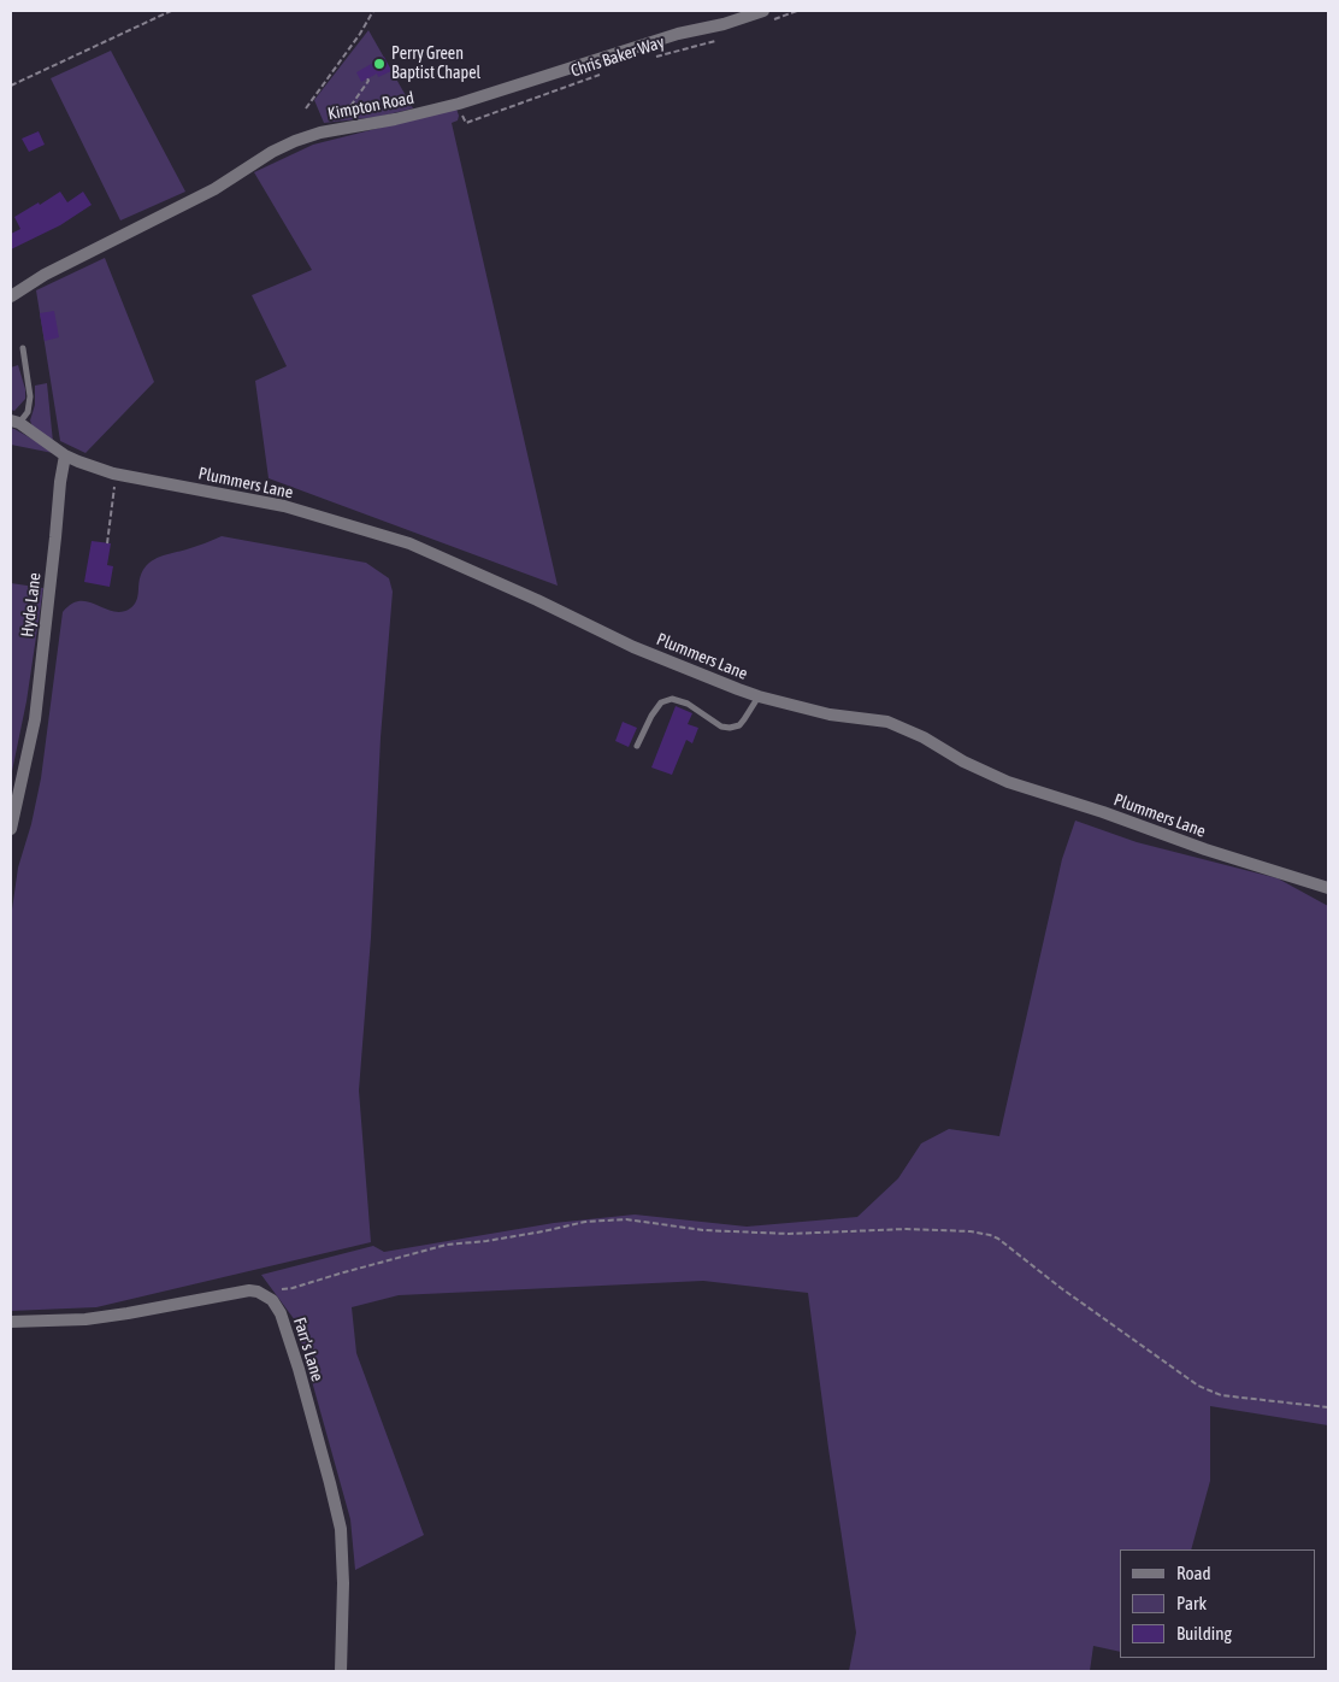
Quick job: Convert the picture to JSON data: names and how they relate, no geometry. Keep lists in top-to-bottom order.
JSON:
{
  "streets": {
    "street": [
      "Kimpton Road",
      "Plummers Lane",
      "Hyde Lane",
      "Farr's Lane"
    ],
    "path": ["Chris Baker Way"]
  },
  "crossings": [
    ["Chris Baker Way", "Kimpton Road"],
    ["Plummers Lane", "Hyde Lane"]
  ],
  "places": ["Perry Green Baptist Chapel"],
  "legend": ["Road", "Park", "Building"]
}
